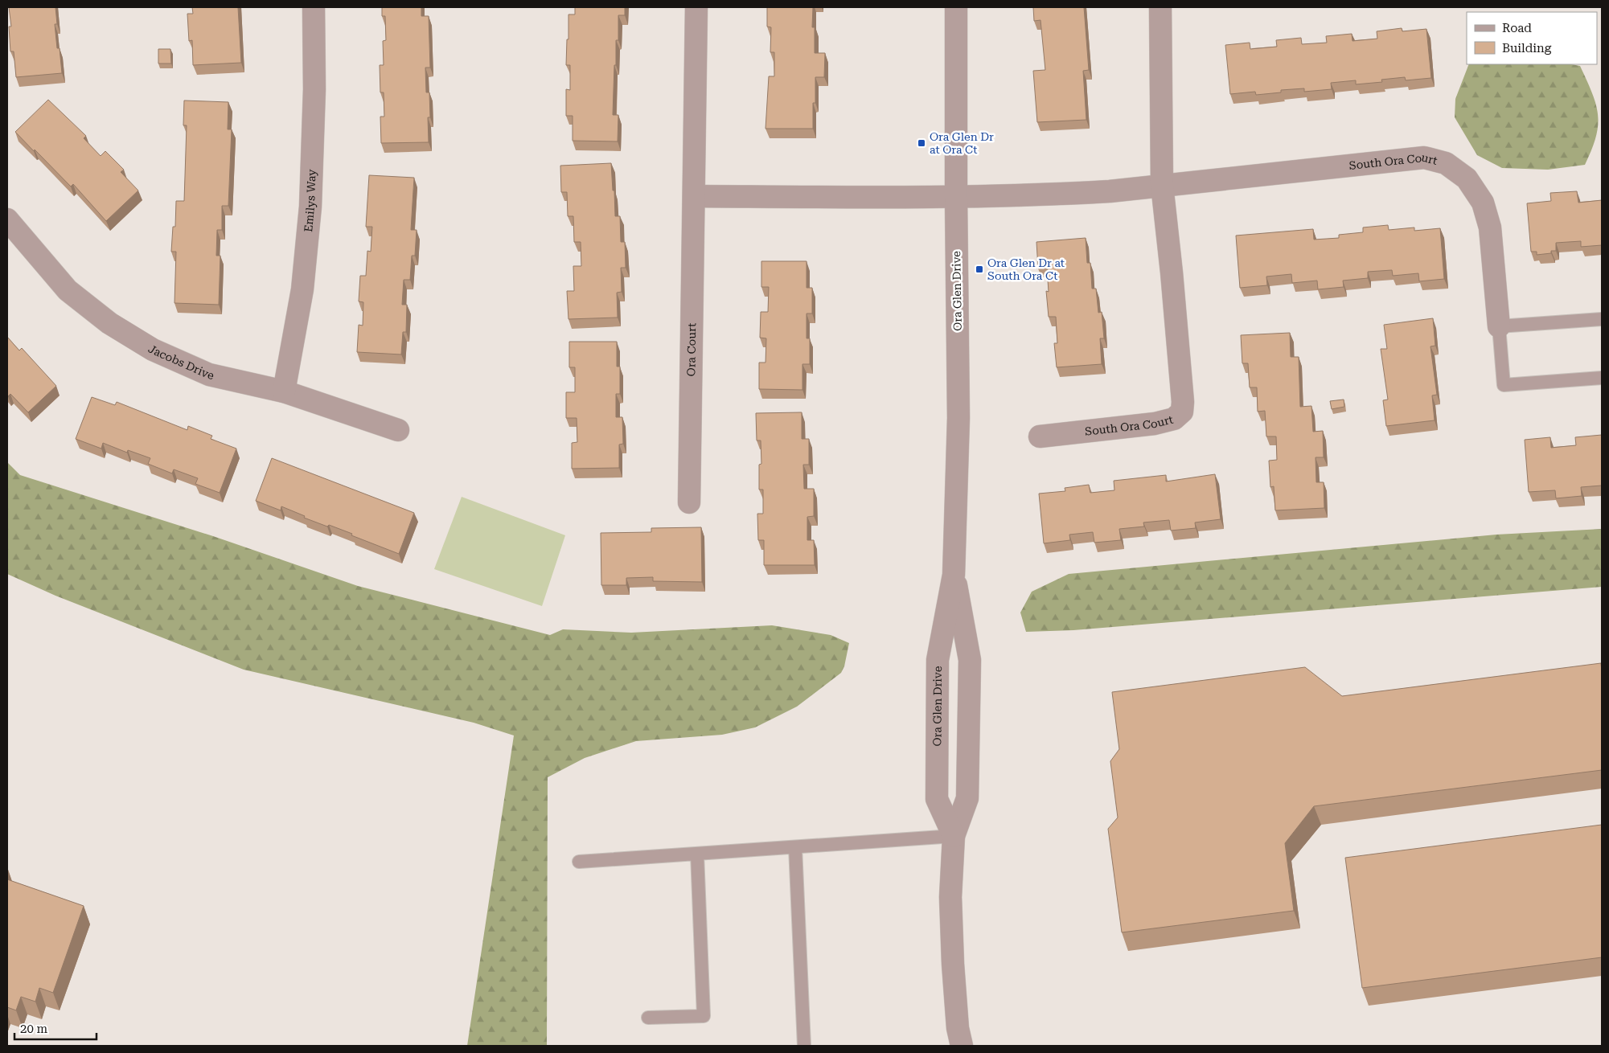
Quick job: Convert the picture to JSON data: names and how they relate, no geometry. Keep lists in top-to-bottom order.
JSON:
{
  "streets": {
    "street": [
      "South Ora Court",
      "Emilys Way",
      "Ora Glen Drive",
      "Ora Court",
      "Jacobs Drive"
    ]
  },
  "crossings": [
    ["South Ora Court", "Ora Glen Drive"],
    ["Emilys Way", "Jacobs Drive"]
  ],
  "places": {
    "transit": ["Ora Glen Dr at Ora Ct", "Ora Glen Dr at South Ora Ct"]
  },
  "legend": ["Road", "Building"],
  "scale_bar": "20 m"
}
